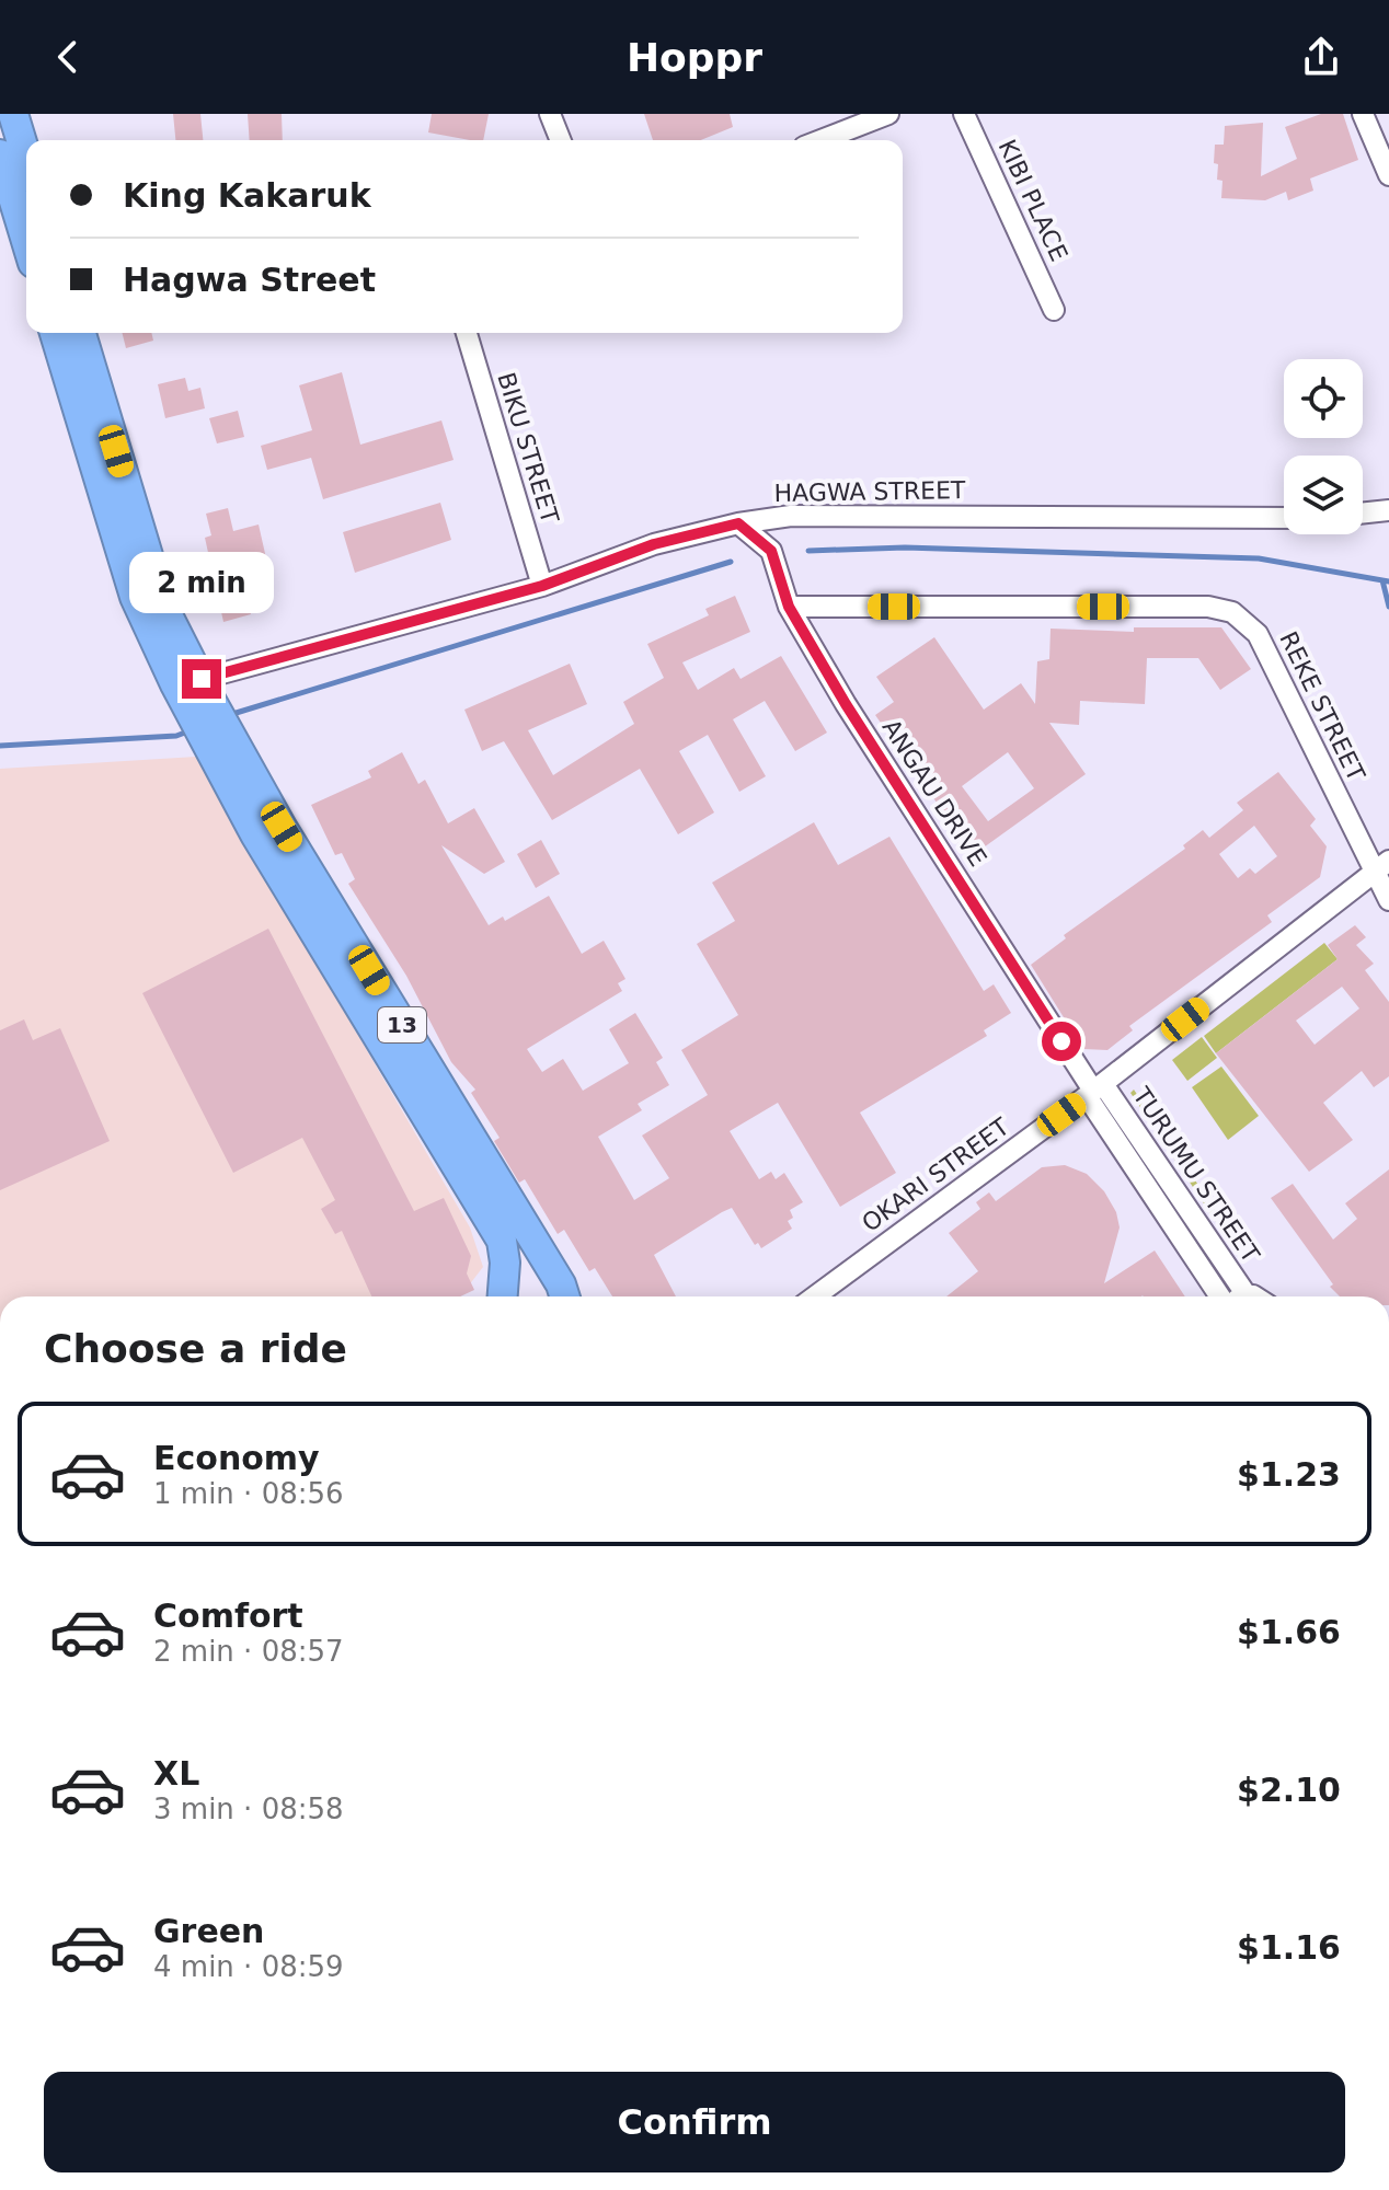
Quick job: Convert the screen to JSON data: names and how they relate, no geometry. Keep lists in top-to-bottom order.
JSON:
{
  "streets": {
    "highway": ["13"],
    "street": [
      "KIBI PLACE",
      "BIKU STREET",
      "HAGWA STREET",
      "REKE STREET",
      "ANGAU DRIVE",
      "OKARI STREET"
    ]
  },
  "crossings": [
    ["BIKU STREET", "HAGWA STREET"],
    ["HAGWA STREET", "ANGAU DRIVE"],
    ["HAGWA STREET", "13"],
    ["REKE STREET", "ANGAU DRIVE"],
    ["REKE STREET", "OKARI STREET"],
    ["ANGAU DRIVE", "OKARI STREET"]
  ],
  "page": {
    "header": "Hoppr",
    "banner": ["King Kakaruk", "Hagwa Street"],
    "bubble": "2 min",
    "heading": "Choose a ride",
    "list": [
      {
        "name": "Economy",
        "note": "1 min · 08:56",
        "value": "$1.23"
      },
      {
        "name": "Comfort",
        "note": "2 min · 08:57",
        "value": "$1.66"
      },
      {
        "name": "XL",
        "note": "3 min · 08:58",
        "value": "$2.10"
      },
      {
        "name": "Green",
        "note": "4 min · 08:59",
        "value": "$1.16"
      }
    ],
    "buttons": "Confirm"
  }
}
